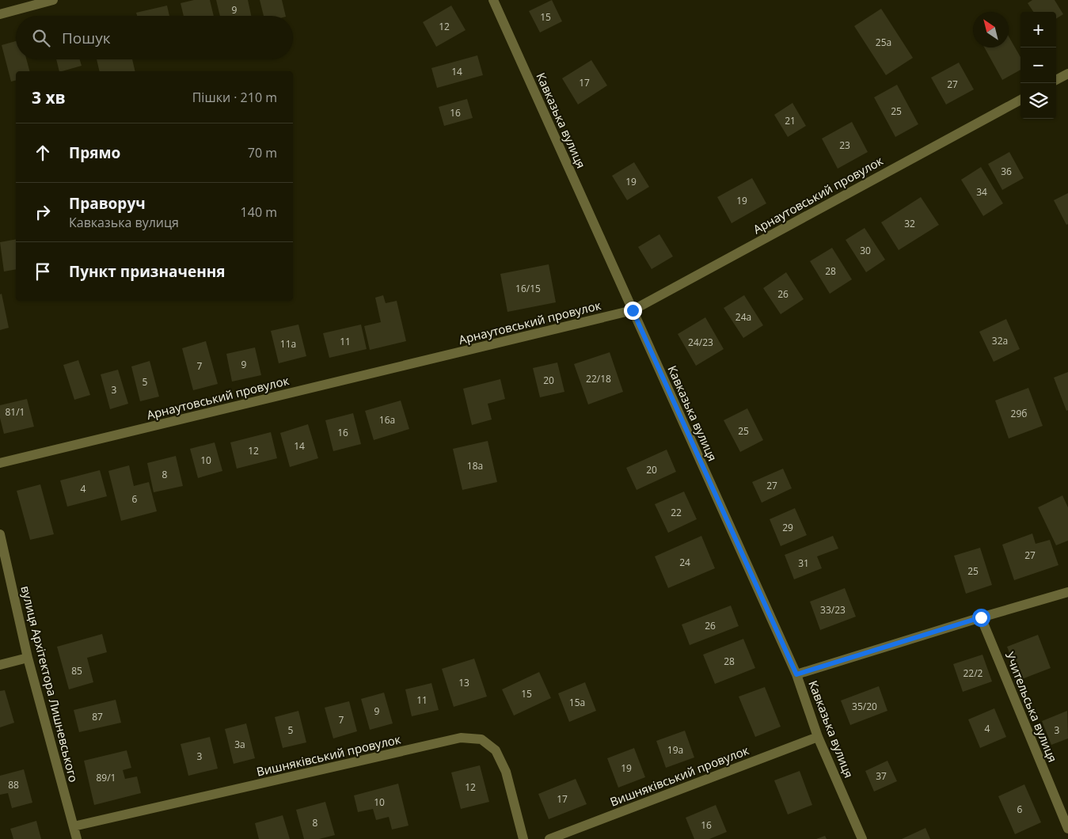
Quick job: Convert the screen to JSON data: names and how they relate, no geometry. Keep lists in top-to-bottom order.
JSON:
{
  "streets": {
    "street": [
      "Кавказька вулиця",
      "Арнаутовський провулок",
      "вулиця Архітектора Лишневського",
      "Учительська вулиця",
      "Вишняківський провулок"
    ]
  },
  "crossings": [
    ["Кавказька вулиця", "Арнаутовський провулок"],
    ["Кавказька вулиця", "Вишняківський провулок"],
    ["вулиця Архітектора Лишневського", "Вишняківський провулок"]
  ],
  "house_numbers": [
    "9",
    "15",
    "12",
    "25а",
    "14",
    "17",
    "27",
    "25",
    "16",
    "21",
    "23",
    "36",
    "19",
    "34",
    "19",
    "32",
    "30",
    "28",
    "16/15",
    "26",
    "24а",
    "32а",
    "11",
    "24/23",
    "11а",
    "9",
    "7",
    "22/18",
    "20",
    "5",
    "3",
    "81/1",
    "29б",
    "16а",
    "25",
    "16",
    "14",
    "12",
    "10",
    "18а",
    "20",
    "8",
    "27",
    "4",
    "6",
    "22",
    "29",
    "27",
    "24",
    "31",
    "25",
    "33/23",
    "26",
    "28",
    "85",
    "22/2",
    "13",
    "15",
    "11",
    "15а",
    "35/20",
    "9",
    "87",
    "7",
    "4",
    "5",
    "3",
    "3а",
    "19а",
    "3",
    "19",
    "37",
    "89/1",
    "88",
    "12",
    "17",
    "10",
    "6",
    "8",
    "16"
  ],
  "north": "top left",
  "page": {
    "map_buttons": ["+", "−"],
    "search": "Пошук",
    "heading": ["3 хв", "Пішки · 210 m"],
    "list": [
      ["Прямо", "70 m"],
      ["Праворуч", "Кавказька вулиця", "140 m"],
      "Пункт призначення"
    ]
  }
}
